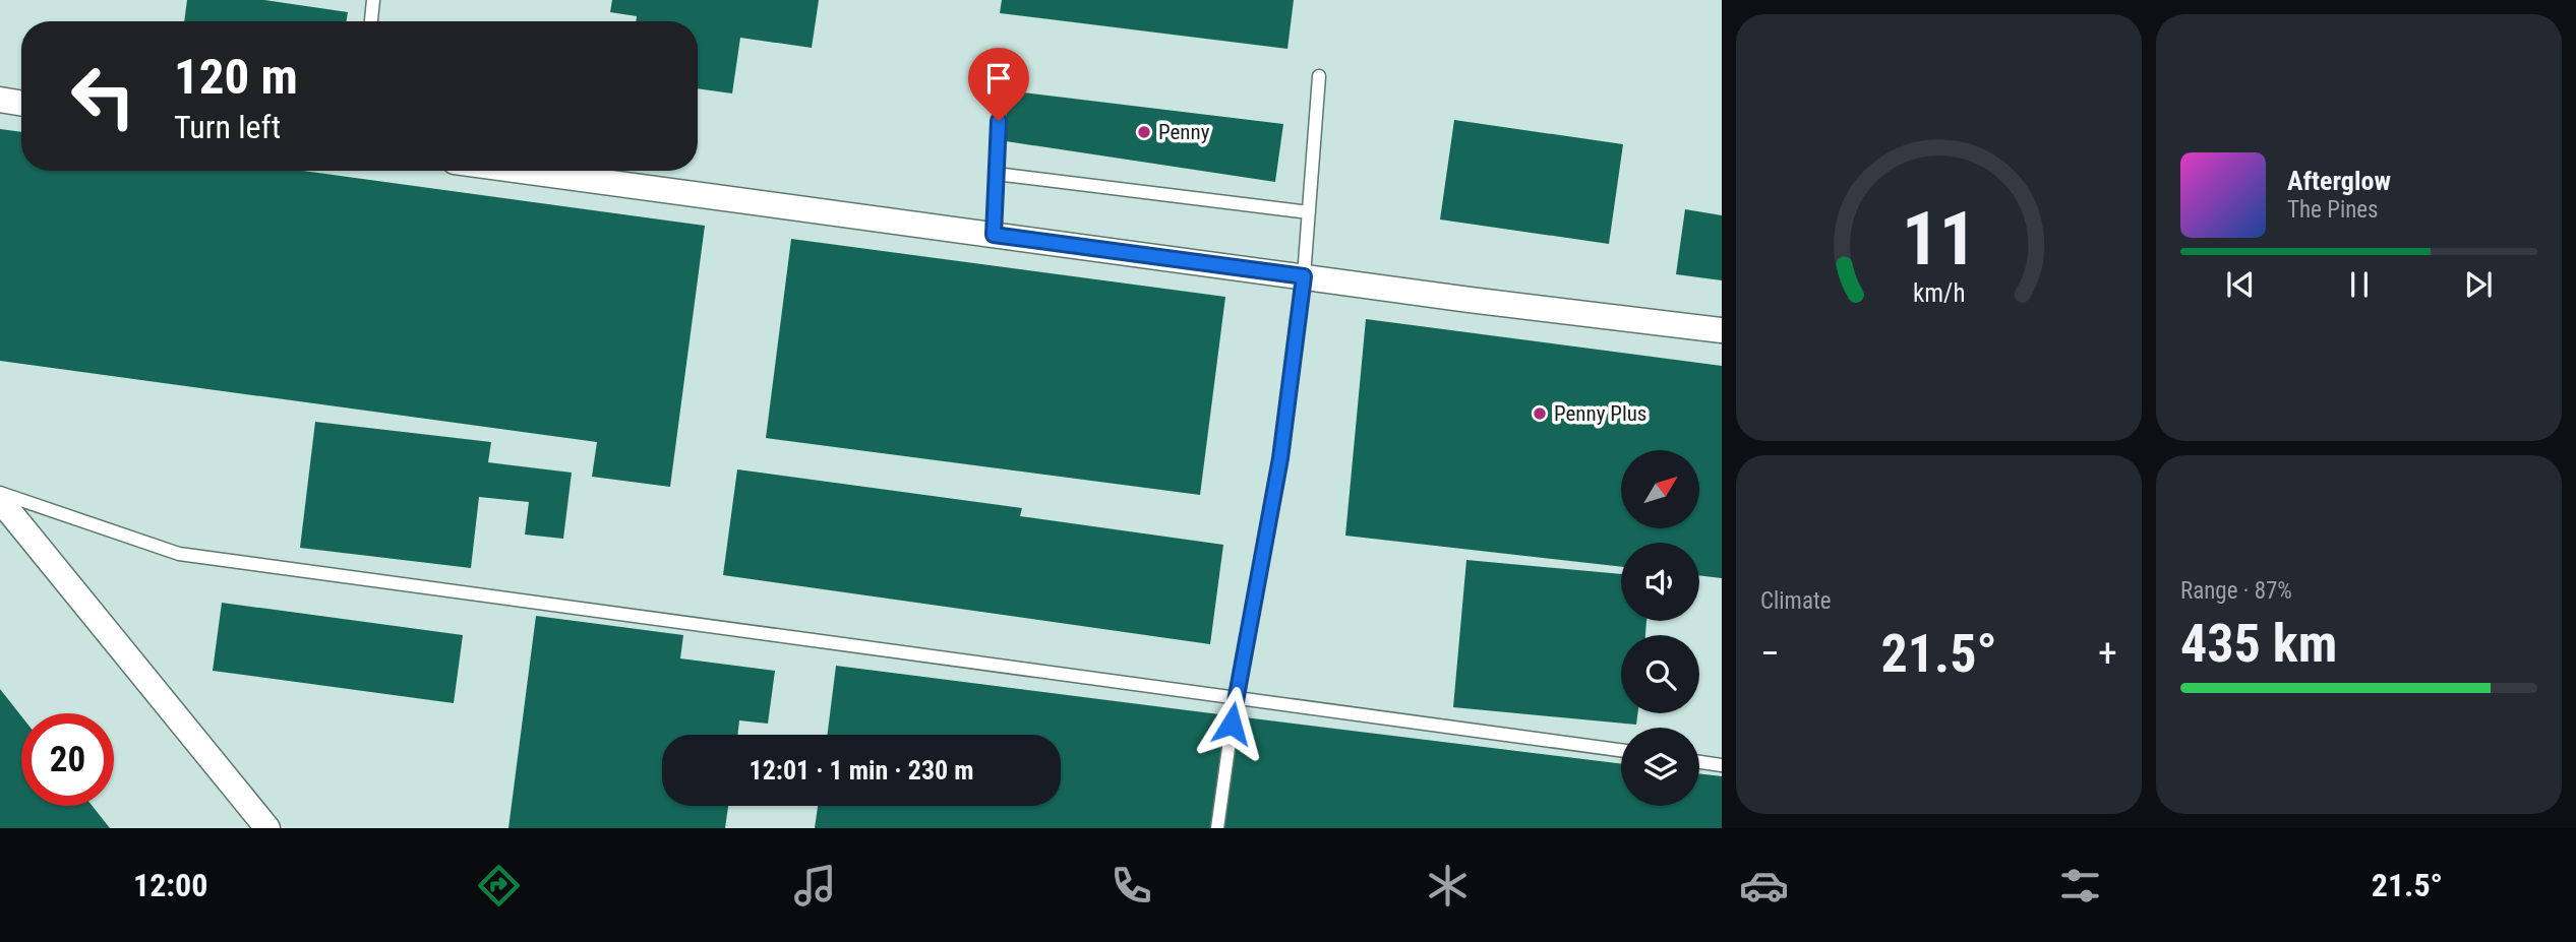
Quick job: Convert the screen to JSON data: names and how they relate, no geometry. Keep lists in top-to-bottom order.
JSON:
{
  "places": ["Penny", "Penny Plus"],
  "north": "top right",
  "page": {
    "turn": ["120 m", "Turn left"],
    "song": ["Afterglow", "The Pines"],
    "tile": [
      "Climate",
      ["Range · 87%", "435 km"]
    ],
    "heat": ["−", "21.5°", "+"],
    "limit": "20",
    "trip": "12:01 · 1 min · 230 m",
    "tabs": ["12:00", "21.5°"],
    "gauge": ["11", "km/h"]
  }
}
